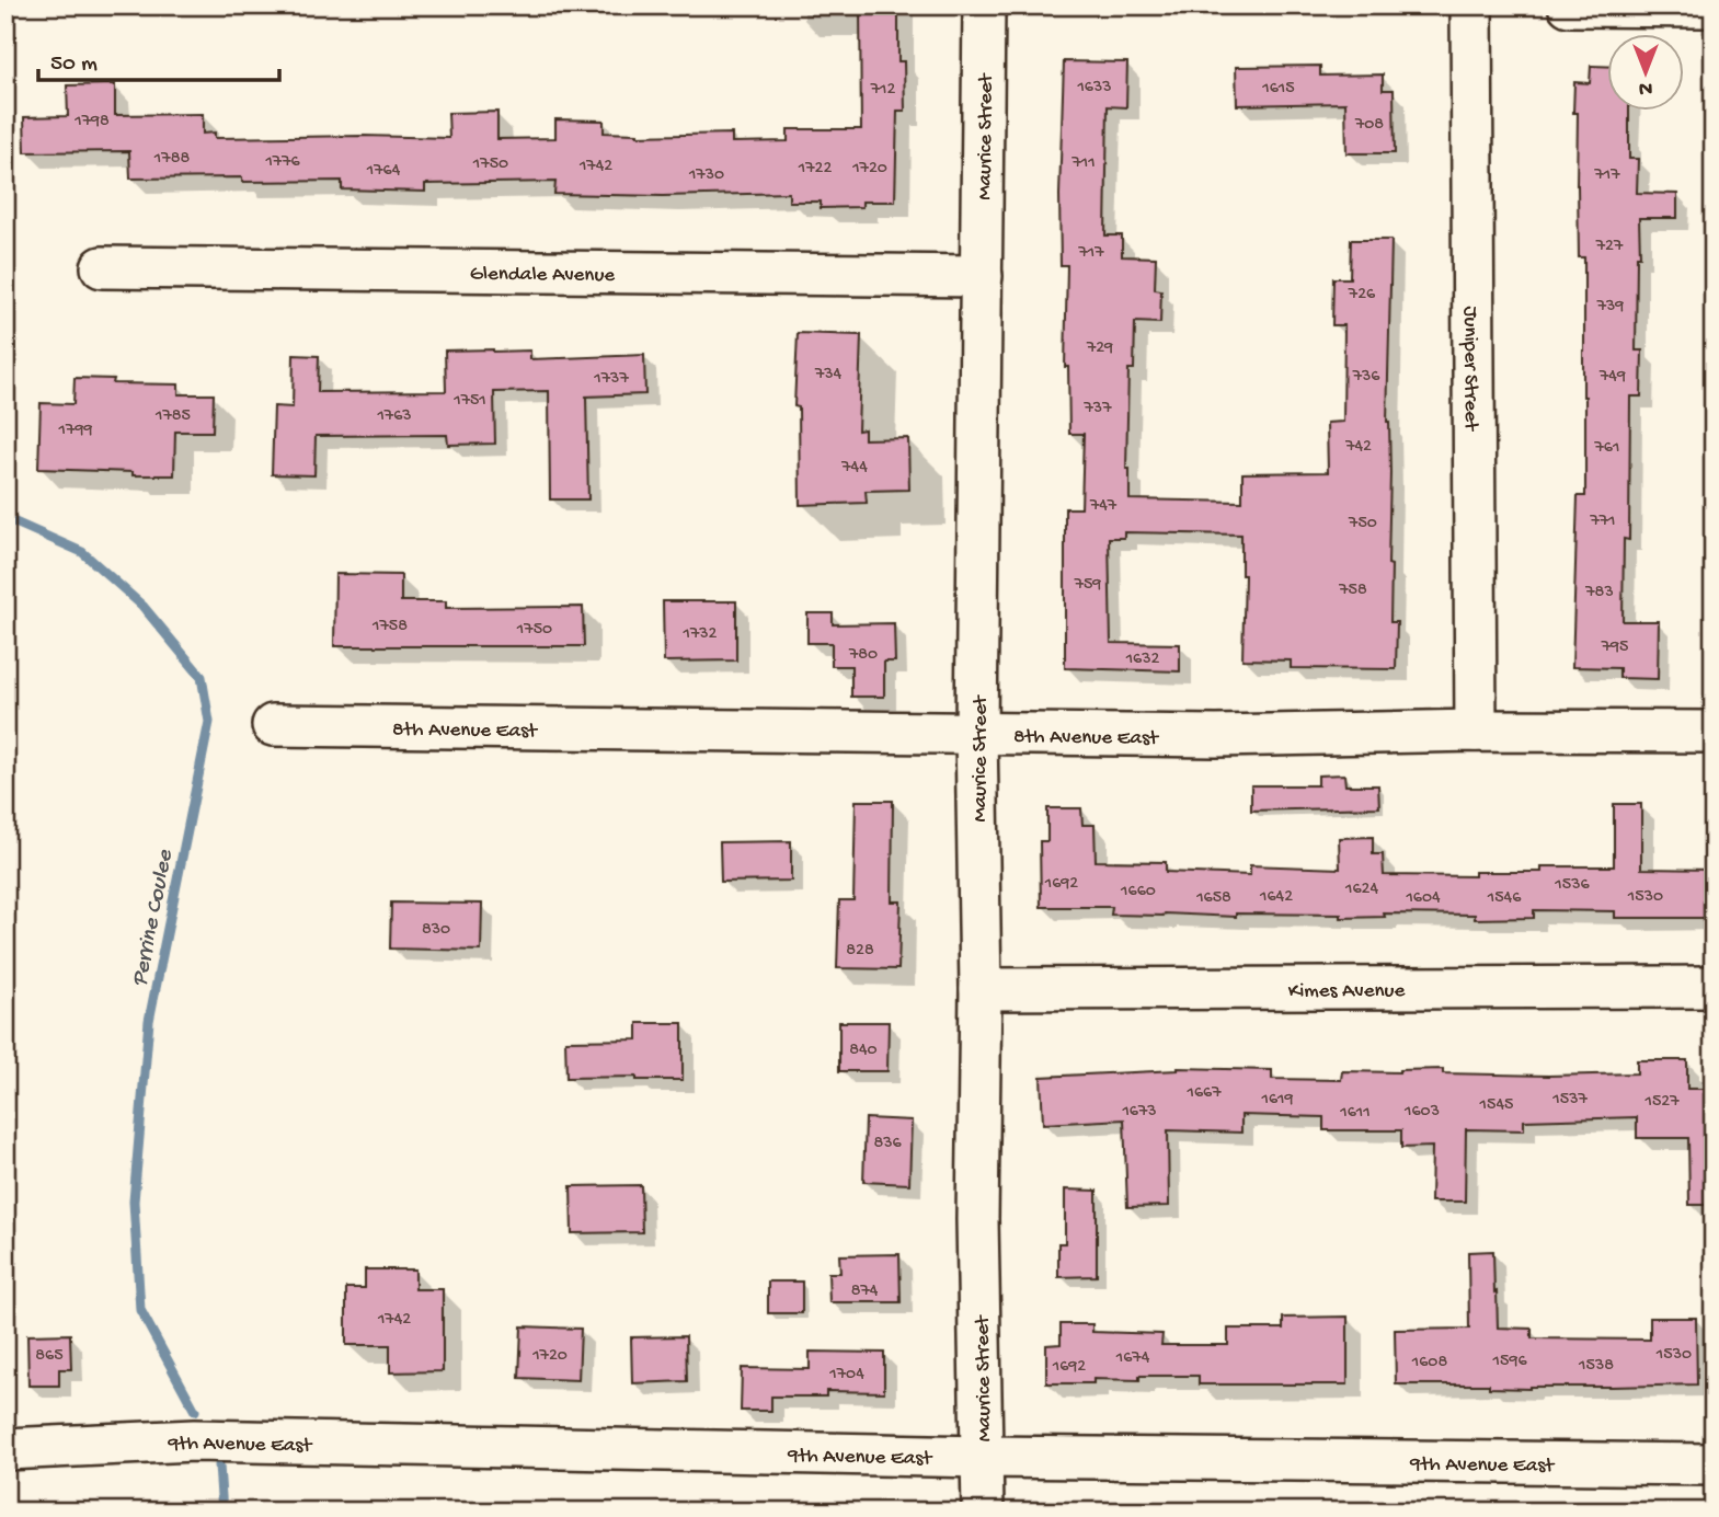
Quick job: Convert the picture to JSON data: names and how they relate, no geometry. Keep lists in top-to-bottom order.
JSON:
{
  "streets": {
    "street": [
      "Maurice Street",
      "Glendale Avenue",
      "Juniper Street",
      "8th Avenue East",
      "Kimes Avenue",
      "9th Avenue East"
    ]
  },
  "crossings": [
    ["Maurice Street", "Glendale Avenue"],
    ["Maurice Street", "8th Avenue East"],
    ["Maurice Street", "Kimes Avenue"],
    ["Maurice Street", "9th Avenue East"],
    ["Juniper Street", "8th Avenue East"]
  ],
  "water": ["Perrine Coulee"],
  "house_numbers": [
    "1633",
    "1615",
    "712",
    "1798",
    "708",
    "1788",
    "1776",
    "711",
    "1750",
    "1742",
    "1722",
    "1720",
    "1764",
    "1730",
    "717",
    "727",
    "717",
    "726",
    "739",
    "729",
    "734",
    "736",
    "749",
    "1737",
    "1751",
    "737",
    "1785",
    "1763",
    "1799",
    "742",
    "761",
    "744",
    "747",
    "771",
    "750",
    "759",
    "758",
    "783",
    "1758",
    "1750",
    "1732",
    "795",
    "780",
    "1632",
    "1692",
    "1536",
    "1624",
    "1660",
    "1642",
    "1530",
    "1658",
    "1604",
    "1546",
    "830",
    "828",
    "840",
    "1667",
    "1619",
    "1537",
    "1527",
    "1545",
    "1673",
    "1603",
    "1611",
    "836",
    "874",
    "1742",
    "1530",
    "865",
    "1720",
    "1674",
    "1596",
    "1608",
    "1538",
    "1692",
    "1704"
  ],
  "scale_bar": "50 m",
  "north": "bottom"
}
